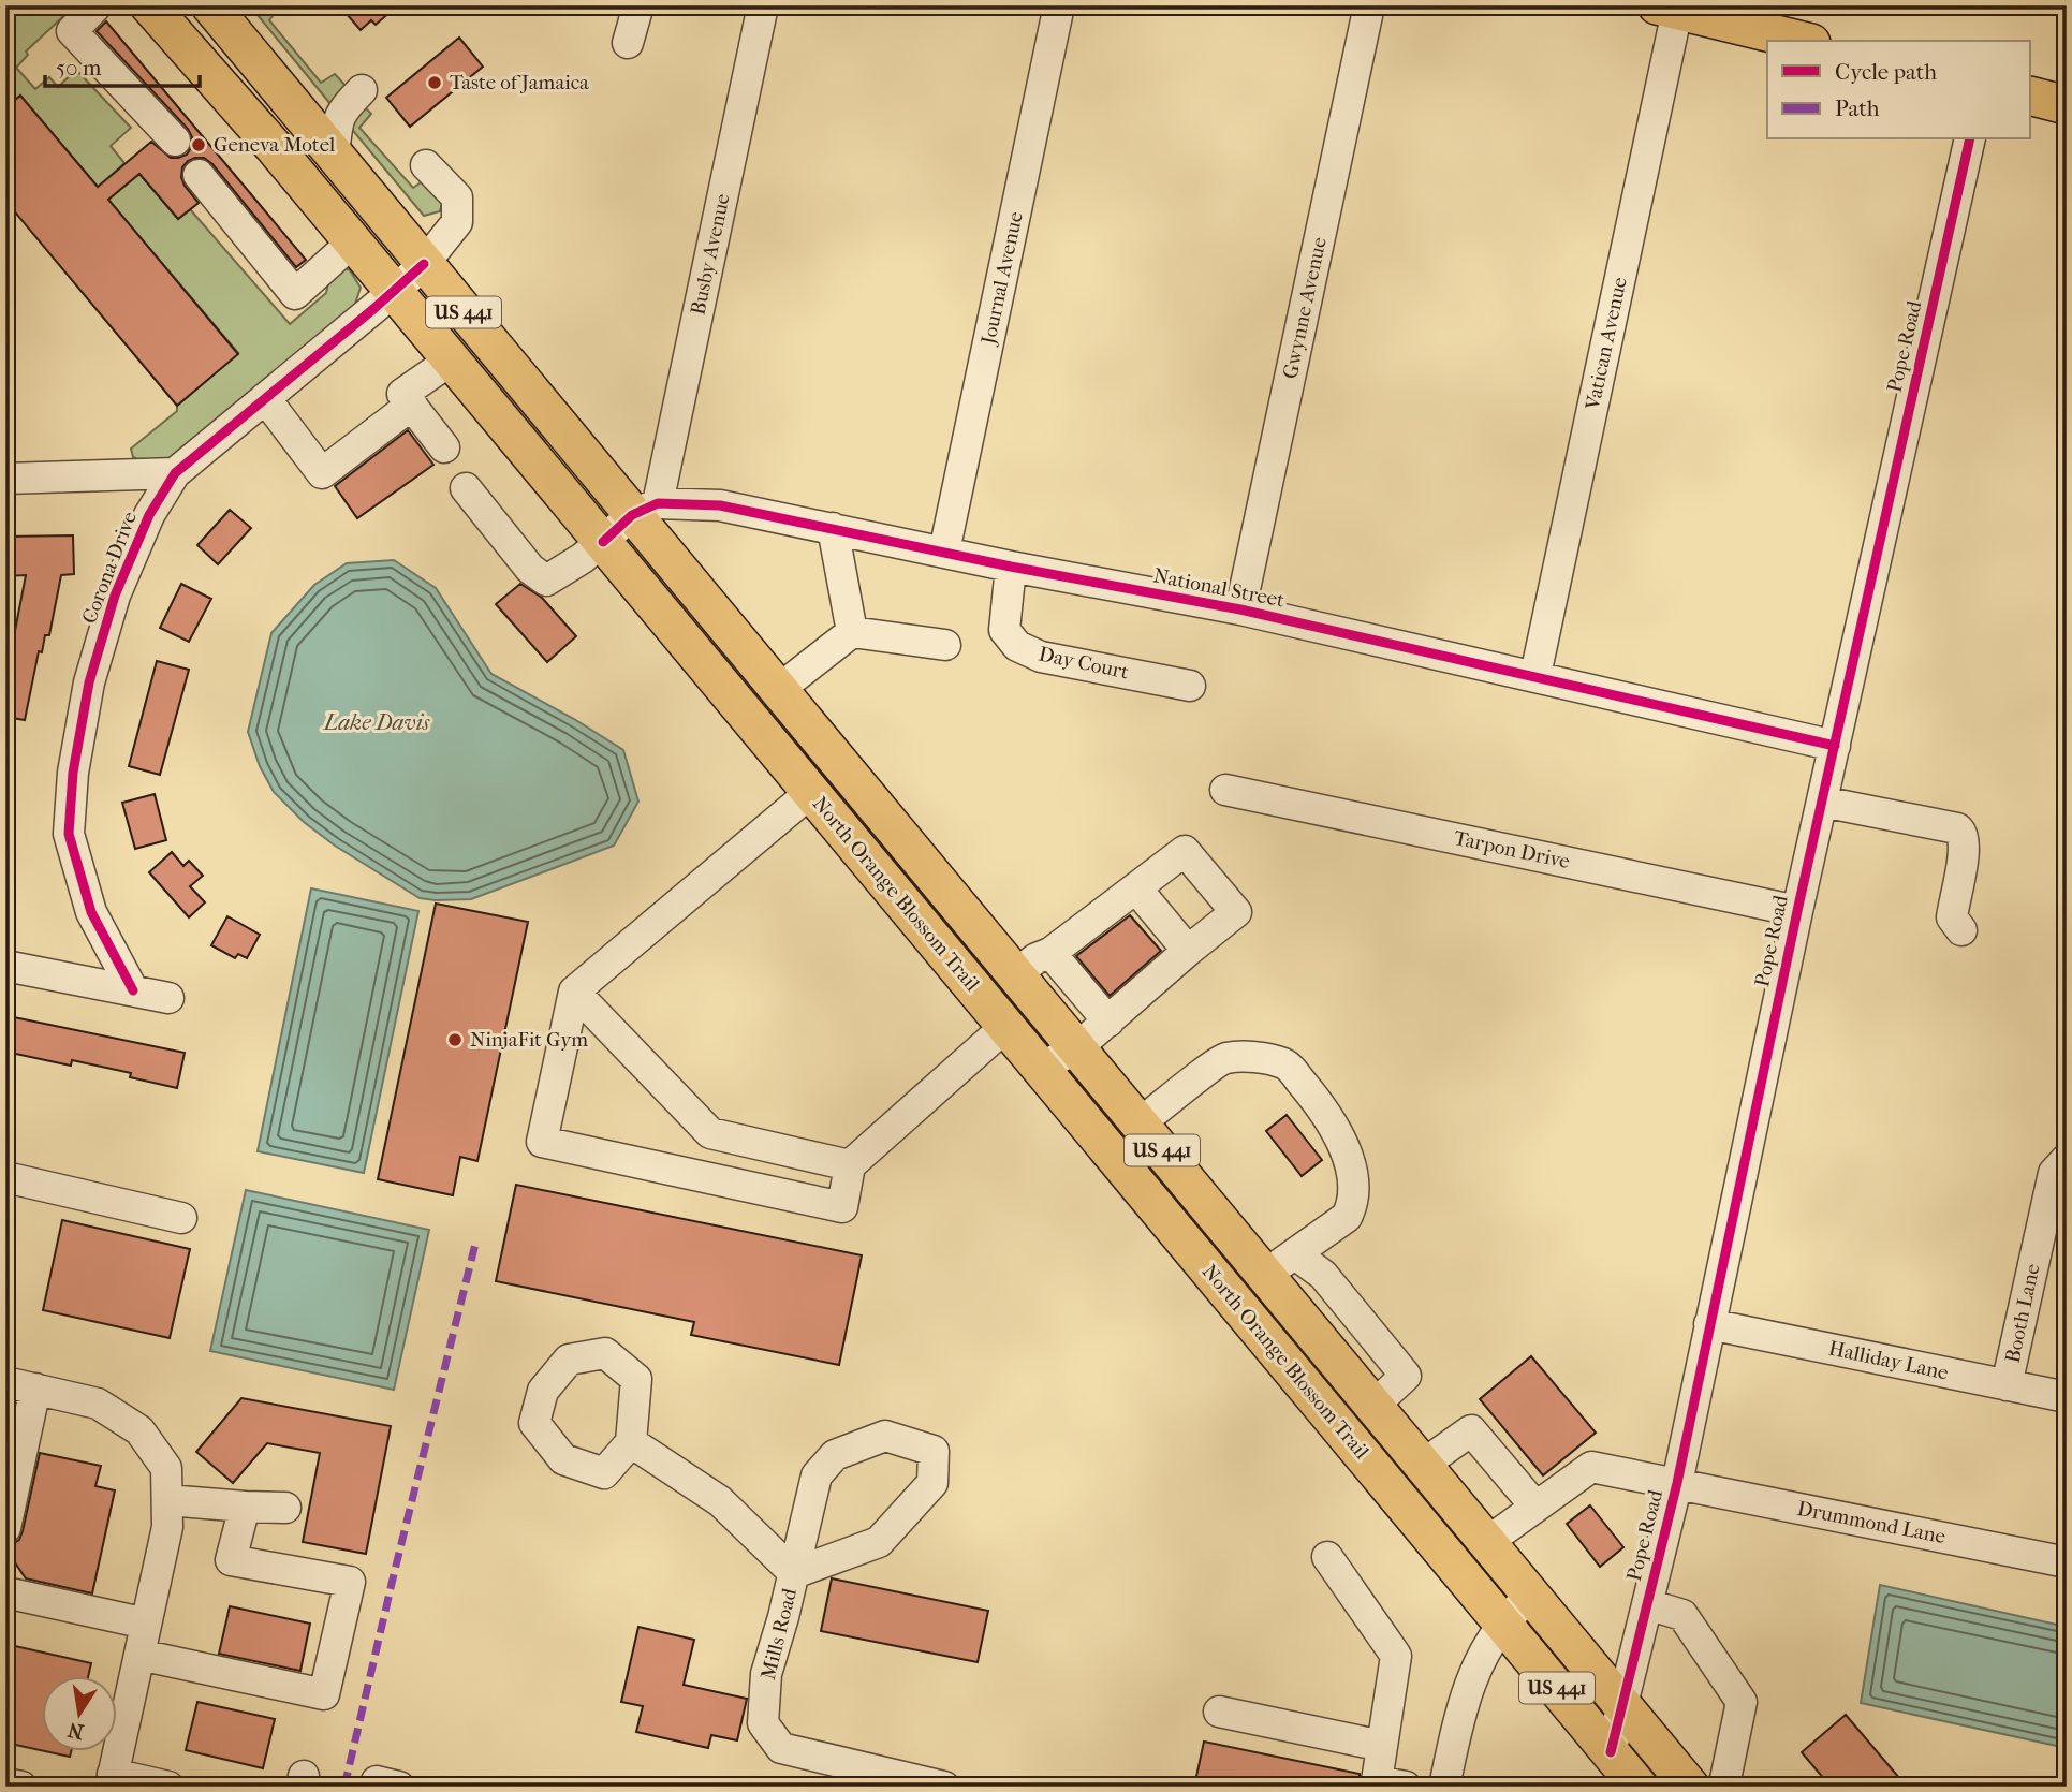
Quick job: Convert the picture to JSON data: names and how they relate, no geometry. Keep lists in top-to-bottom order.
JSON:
{
  "streets": {
    "main road": ["US 441", "North Orange Blossom Trail"],
    "street": [
      "Busby Avenue",
      "Journal Avenue",
      "Gwynne Avenue",
      "Vatican Avenue",
      "Pope Road",
      "Corona Drive",
      "National Street",
      "Day Court",
      "Tarpon Drive",
      "Booth Lane",
      "Halliday Lane",
      "Drummond Lane",
      "Mills Road"
    ]
  },
  "crossings": [
    ["Busby Avenue", "National Street"],
    ["Busby Avenue", "North Orange Blossom Trail"],
    ["Journal Avenue", "National Street"],
    ["Gwynne Avenue", "National Street"],
    ["Vatican Avenue", "National Street"],
    ["Pope Road", "National Street"],
    ["Pope Road", "Tarpon Drive"],
    ["Pope Road", "North Orange Blossom Trail"],
    ["Pope Road", "Halliday Lane"],
    ["Pope Road", "Drummond Lane"],
    ["Corona Drive", "North Orange Blossom Trail"],
    ["National Street", "Day Court"],
    ["National Street", "North Orange Blossom Trail"],
    ["North Orange Blossom Trail", "Drummond Lane"],
    ["Booth Lane", "Halliday Lane"]
  ],
  "water": ["Lake Davis"],
  "places": ["Taste of Jamaica", "Geneva Motel", "NinjaFit Gym"],
  "legend": ["Cycle path", "Path"],
  "scale_bar": "50 m",
  "north": "bottom"
}
